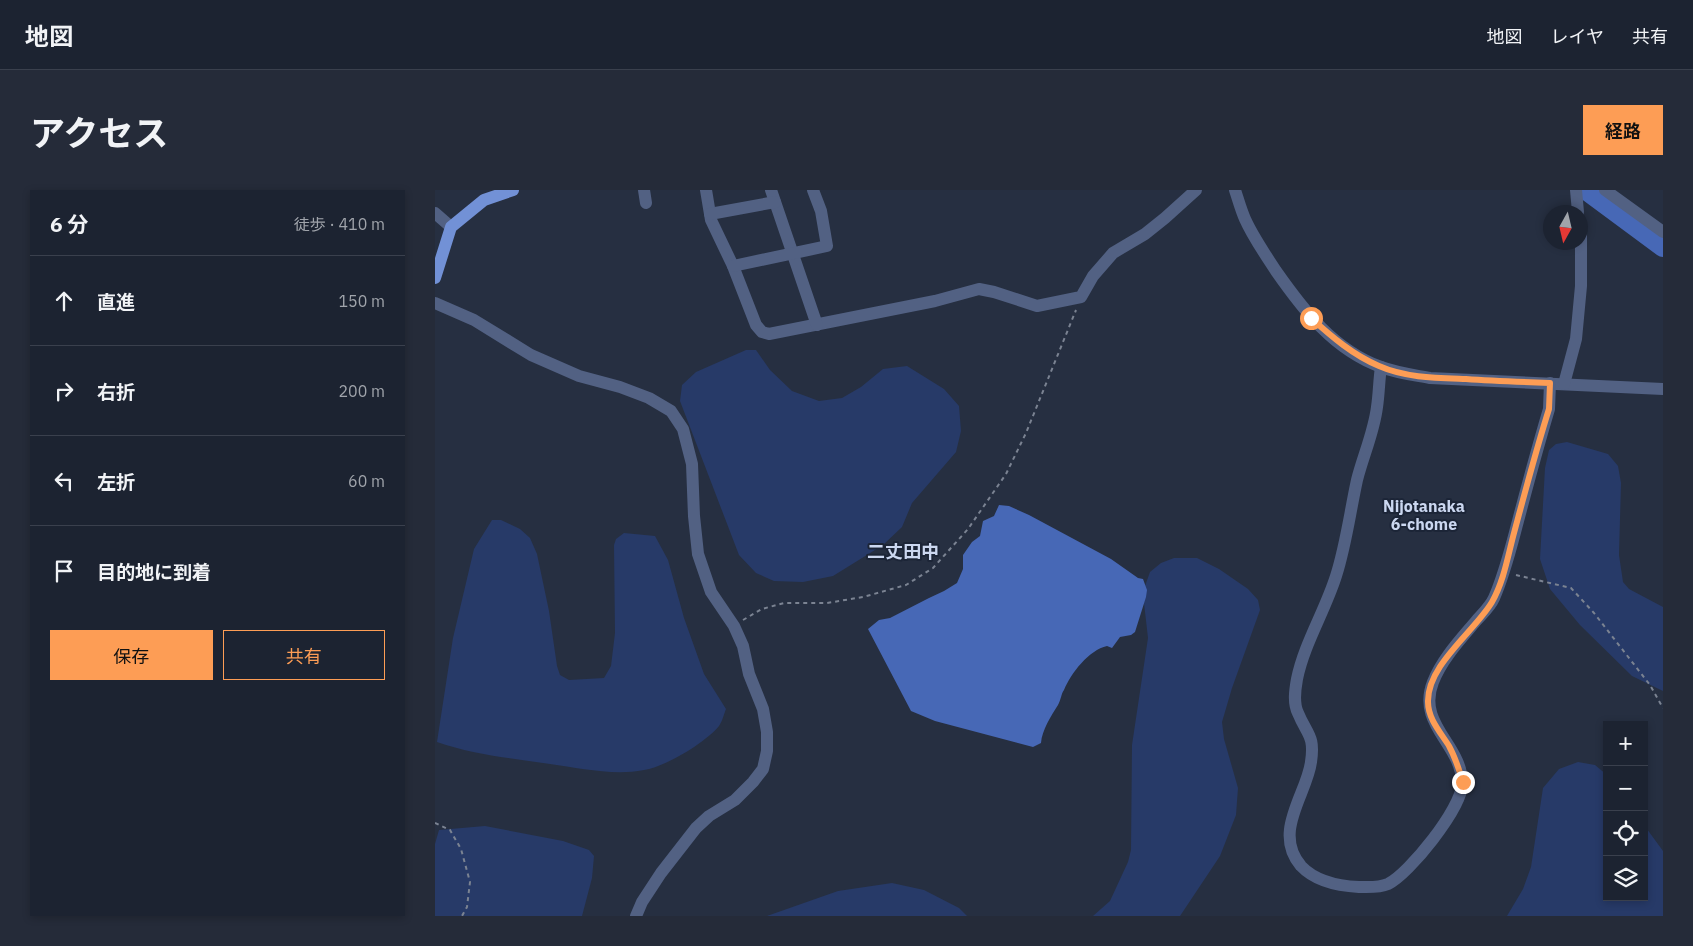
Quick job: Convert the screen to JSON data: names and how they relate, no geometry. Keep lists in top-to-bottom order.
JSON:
{
  "districts": ["Nijotanaka 6-chome", "二丈田中"],
  "north": "bottom",
  "page": {
    "header": "地図",
    "nav": ["地図", "レイヤ", "共有"],
    "title": "アクセス",
    "buttons": [
      "経路",
      ["保存", "共有"]
    ],
    "heading": ["6 分", "徒歩 · 410 m"],
    "list": [
      ["直進", "150 m"],
      ["右折", "200 m"],
      ["左折", "60 m"],
      "目的地に到着"
    ],
    "map_buttons": ["+", "−"]
  }
}
